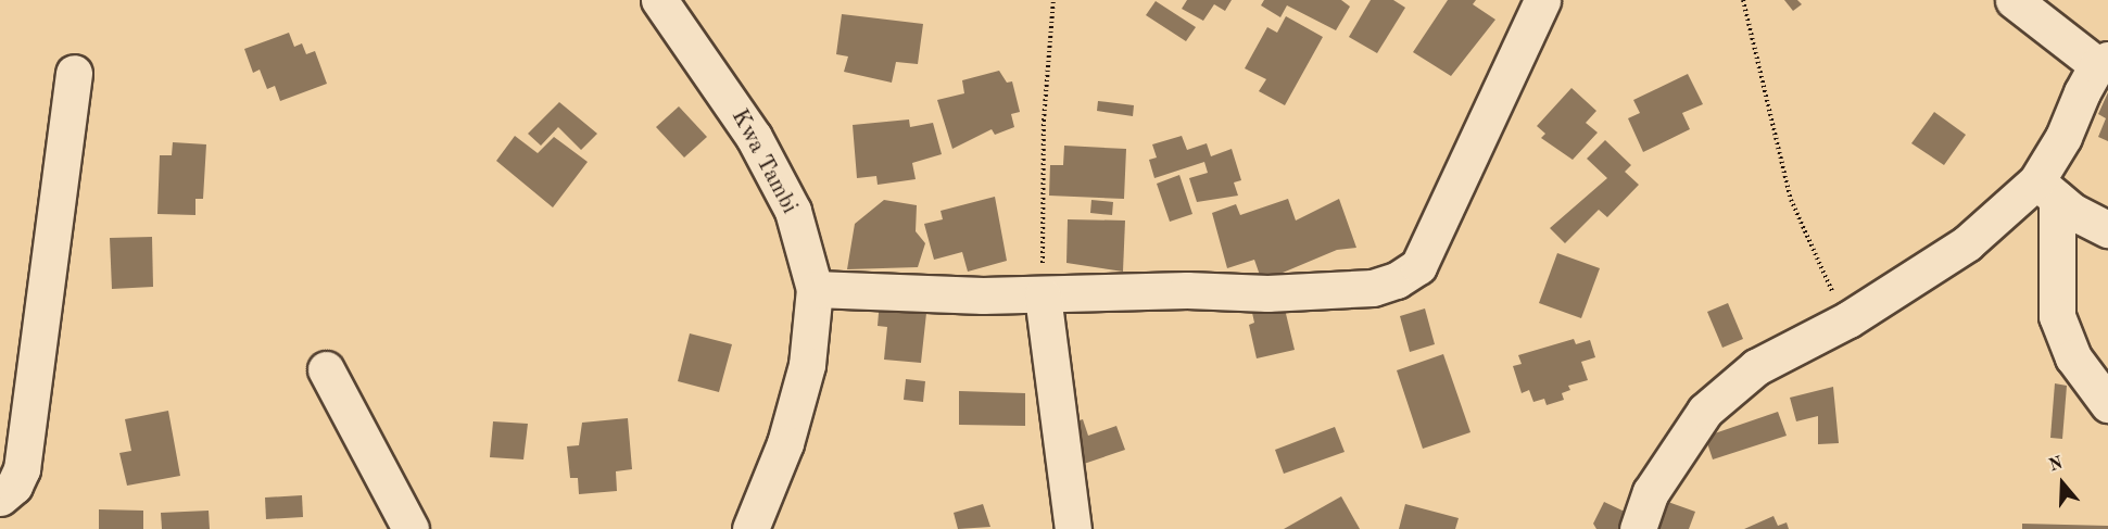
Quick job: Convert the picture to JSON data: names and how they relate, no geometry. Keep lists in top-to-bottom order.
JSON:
{
  "streets": {
    "street": ["Kwa Tambi"]
  },
  "north": "top"
}
